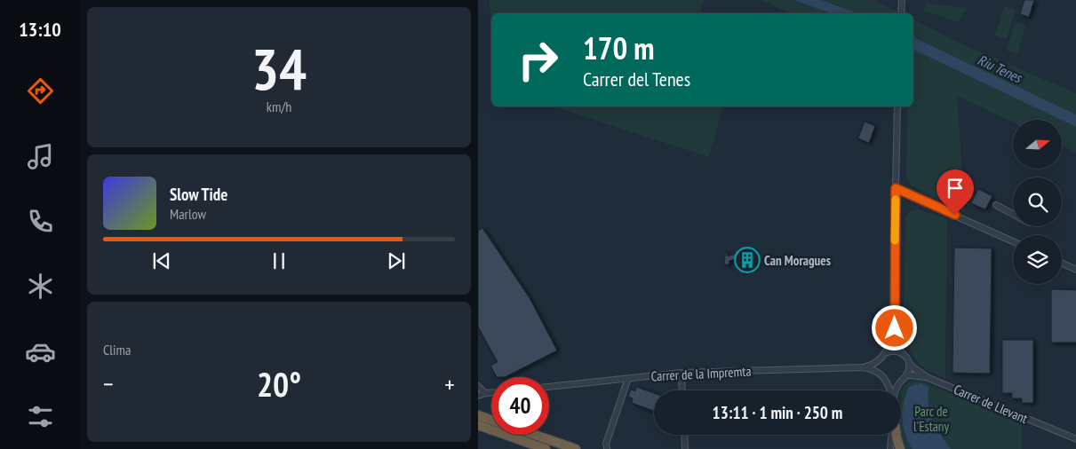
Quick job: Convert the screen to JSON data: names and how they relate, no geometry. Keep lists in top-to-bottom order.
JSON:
{
  "streets": {
    "street": ["Carrer de la Impremta", "Carrer de Llevant"]
  },
  "water": ["Riu Tenes"],
  "parks": ["Parc de l'Estany"],
  "places": {
    "building": ["Can Moragues"]
  },
  "north": "right",
  "page": {
    "tabs": "13:10",
    "tile": [
      ["34", "km/h"],
      "Clima"
    ],
    "turn": ["170 m", "Carrer del Tenes"],
    "song": ["Slow Tide", "Marlow"],
    "heat": ["−", "20°", "+"],
    "limit": "40",
    "trip": "13:11 · 1 min · 250 m"
  }
}
